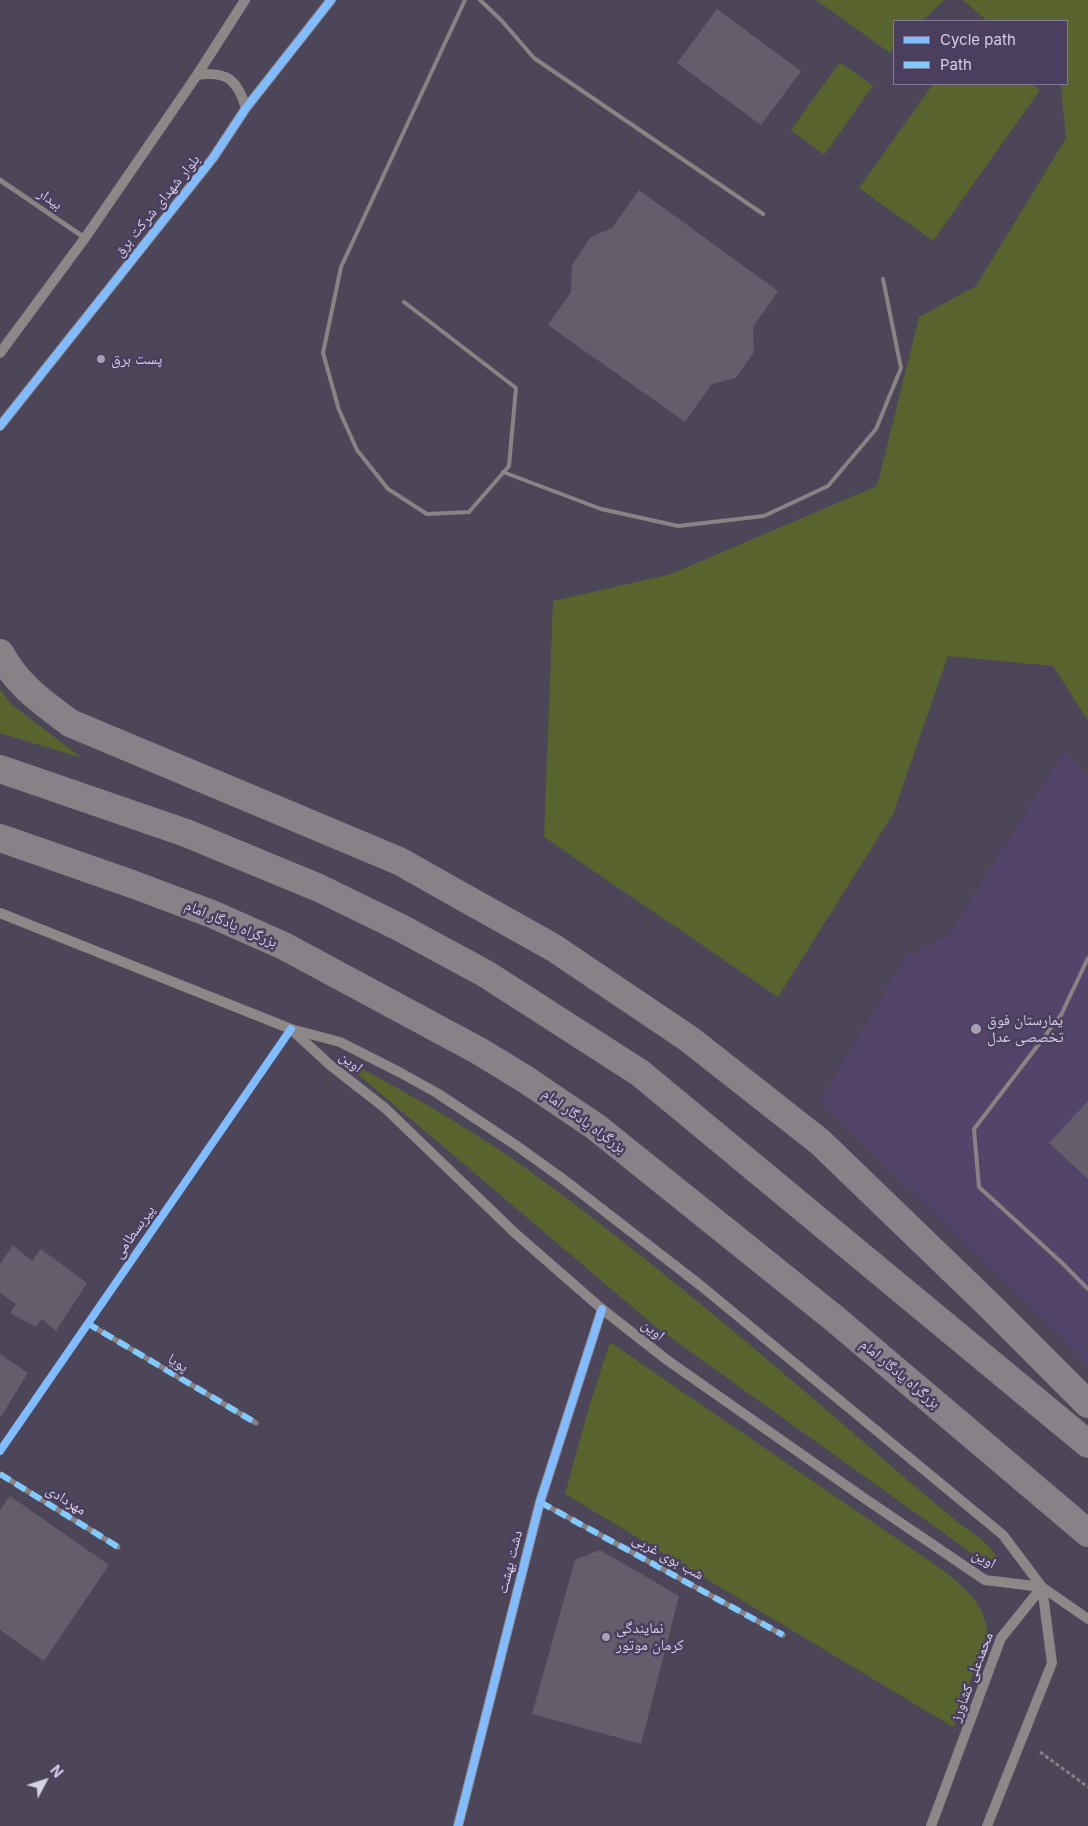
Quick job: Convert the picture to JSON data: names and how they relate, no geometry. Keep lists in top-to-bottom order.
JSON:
{
  "streets": {
    "highway": ["بزرگراه یادگار امام"],
    "main road": [
      "بلوار شهدای شرکت برق",
      "اوین",
      "دشت بهشت",
      "محمدعلی کشاورز"
    ],
    "street": [
      "بیدار",
      "پیربسطامی",
      "پویا",
      "مهردادی",
      "شب بوی غربی"
    ]
  },
  "crossings": [
    ["اوین", "پیربسطامی"],
    ["اوین", "دشت بهشت"],
    ["اوین", "محمدعلی کشاورز"],
    ["پیربسطامی", "پویا"],
    ["شب بوی غربی", "دشت بهشت"]
  ],
  "places": ["پست برق", "یمارستان فوق تخصصی عدل", "نمایندگی کرمان موتور"],
  "legend": ["Cycle path", "Path"],
  "north": "top right"
}
